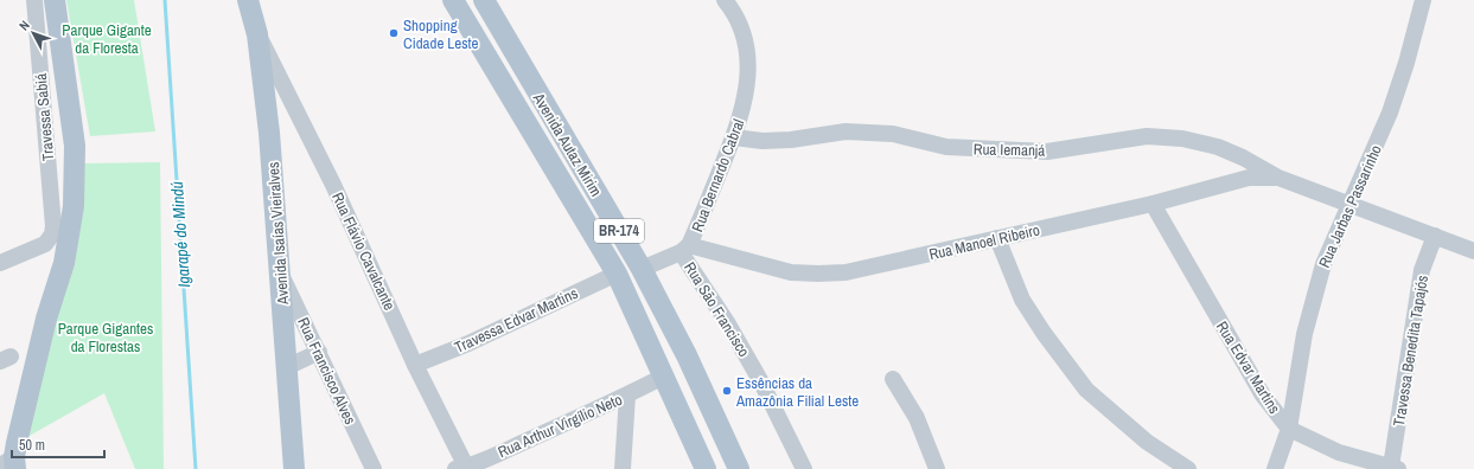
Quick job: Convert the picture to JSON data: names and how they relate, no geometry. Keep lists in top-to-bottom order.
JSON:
{
  "streets": {
    "main road": ["Avenida Autaz Mirim", "BR-174", "Avenida Isaías Vieiralves"],
    "street": [
      "Travessa Sabiá",
      "Rua Iemanjá",
      "Rua Bernardo Cabral",
      "Rua Jarbas Passarinho",
      "Rua Manoel Ribeiro",
      "Rua Flávio Cavalcante",
      "Rua São Francisco",
      "Travessa Edvar Martins",
      "Travessa Benedita Tapajós",
      "Rua Edvar Martins",
      "Rua Francisco Alves",
      "Rua Arthur Virgílio Neto"
    ]
  },
  "crossings": [
    ["Avenida Autaz Mirim", "Travessa Edvar Martins"],
    ["Avenida Autaz Mirim", "Rua Arthur Virgílio Neto"],
    ["Rua Iemanjá", "Rua Bernardo Cabral"],
    ["Rua Iemanjá", "Rua Manoel Ribeiro"],
    ["Rua Bernardo Cabral", "Rua Manoel Ribeiro"],
    ["Rua Bernardo Cabral", "Rua São Francisco"],
    ["Rua Jarbas Passarinho", "Rua Edvar Martins"],
    ["Avenida Isaías Vieiralves", "Rua Flávio Cavalcante"],
    ["Avenida Isaías Vieiralves", "Rua Francisco Alves"],
    ["Rua Manoel Ribeiro", "Rua São Francisco"],
    ["Rua Manoel Ribeiro", "Rua Edvar Martins"],
    ["Rua Flávio Cavalcante", "Travessa Edvar Martins"],
    ["Rua Flávio Cavalcante", "Rua Arthur Virgílio Neto"],
    ["Travessa Benedita Tapajós", "Rua Edvar Martins"]
  ],
  "water": ["Igarapé do Mindú"],
  "parks": ["Parque Gigante da Floresta", "Parque Gigantes da Florestas"],
  "places": ["Shopping Cidade Leste", "Essências da Amazônia Filial Leste"],
  "scale_bar": "50 m",
  "north": "top left"
}
